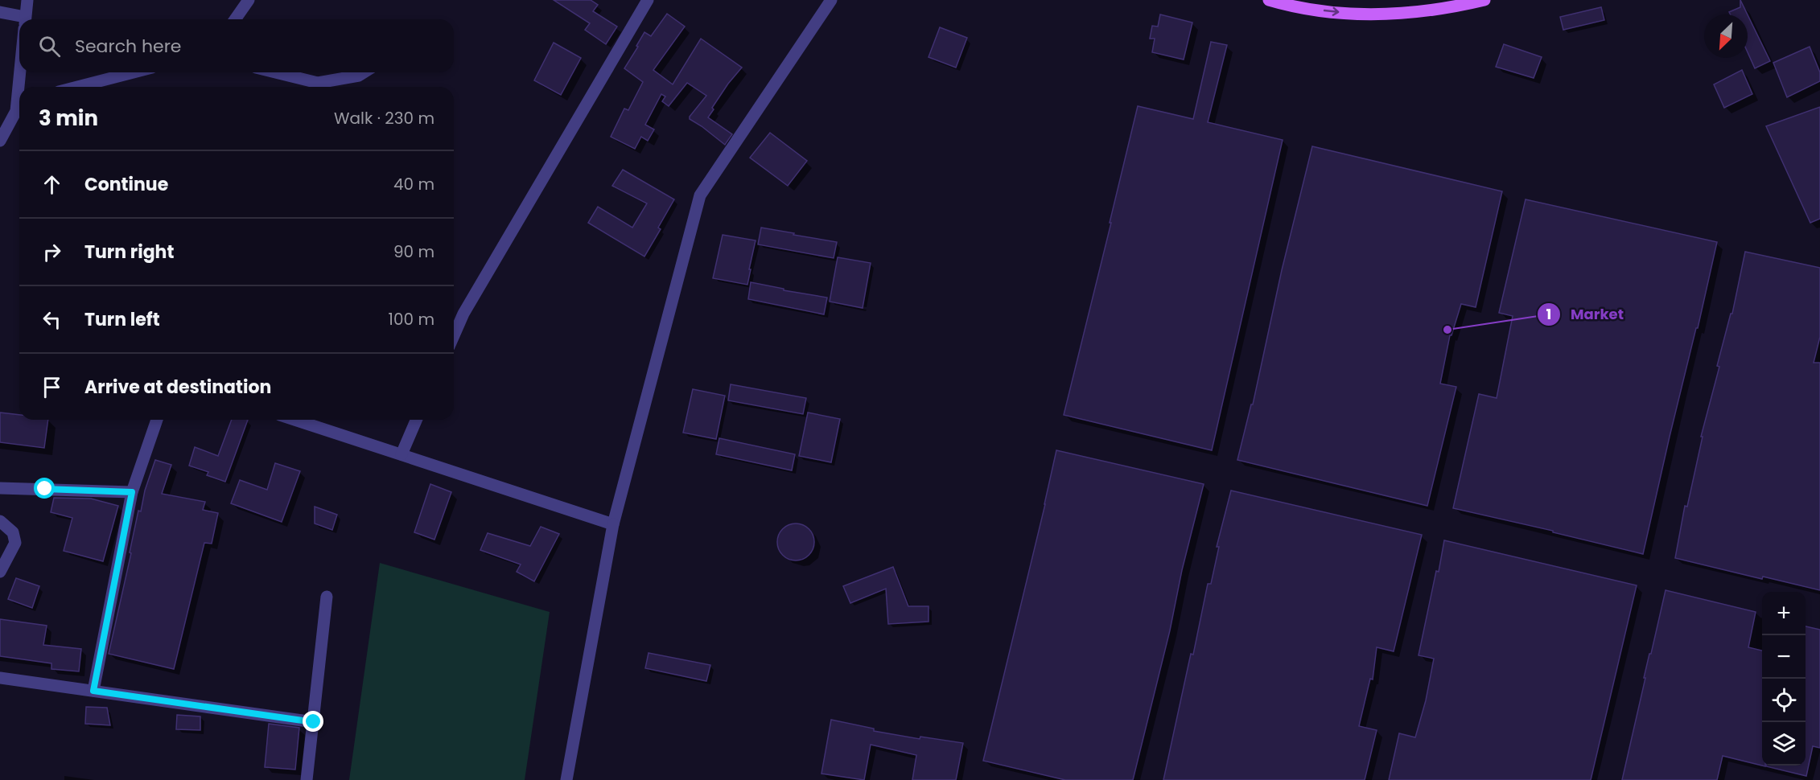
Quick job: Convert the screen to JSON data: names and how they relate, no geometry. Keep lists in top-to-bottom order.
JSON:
{
  "places": ["Market"],
  "north": "bottom left",
  "page": {
    "search": "Search here",
    "heading": ["3 min", "Walk · 230 m"],
    "list": [
      ["Continue", "40 m"],
      ["Turn right", "90 m"],
      ["Turn left", "100 m"],
      "Arrive at destination"
    ],
    "map_buttons": ["+", "−"]
  }
}
